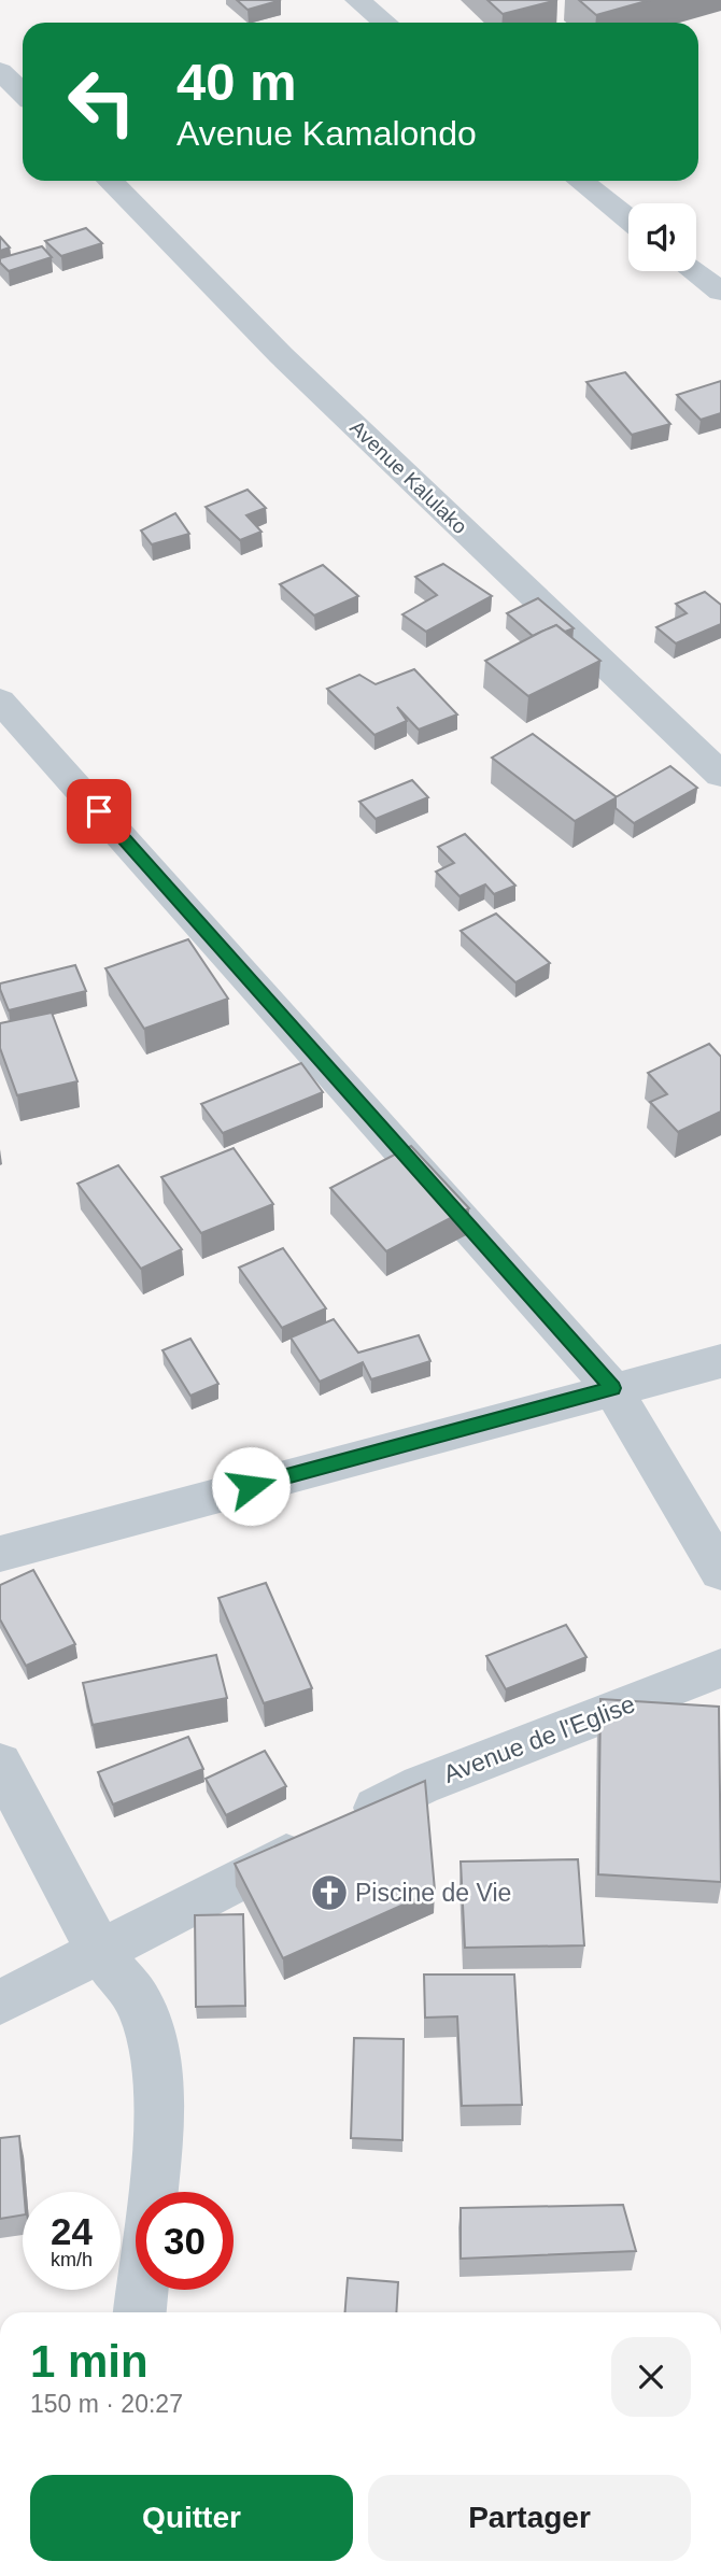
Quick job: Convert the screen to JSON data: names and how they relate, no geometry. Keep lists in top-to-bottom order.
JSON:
{
  "streets": {
    "street": ["Avenue Kalulako", "Avenue de l'Eglise"]
  },
  "places": {
    "church": ["Piscine de Vie"]
  },
  "page": {
    "turn": ["40 m", "Avenue Kamalondo"],
    "speed": "24 km/h",
    "limit": "30",
    "heading": ["1 min", "150 m · 20:27"],
    "buttons": ["Quitter", "Partager"]
  }
}
